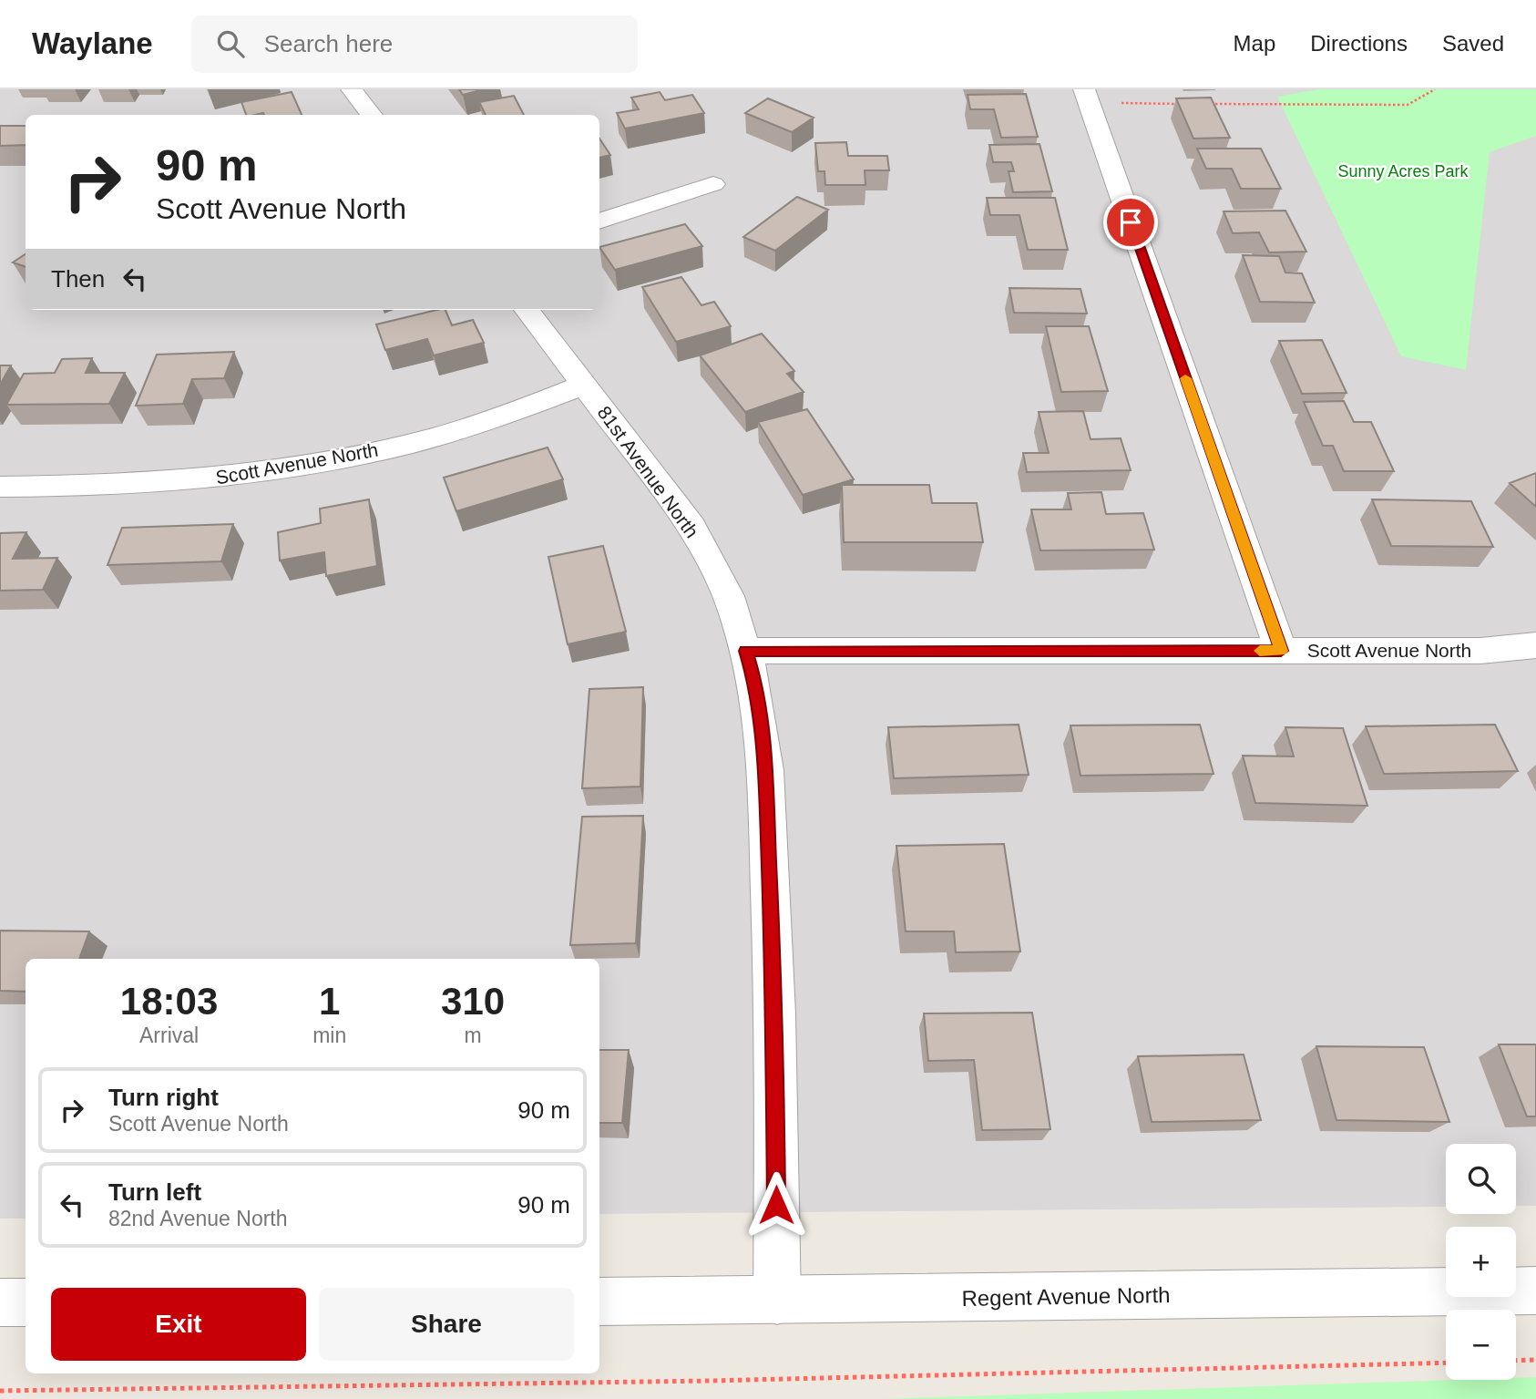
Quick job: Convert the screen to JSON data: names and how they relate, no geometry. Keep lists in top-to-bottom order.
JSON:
{
  "streets": {
    "street": ["Scott Avenue North", "81st Avenue North", "Regent Avenue North"]
  },
  "crossings": [
    ["Scott Avenue North", "81st Avenue North"],
    ["81st Avenue North", "Regent Avenue North"]
  ],
  "parks": ["Sunny Acres Park"],
  "page": {
    "header": "Waylane",
    "search": "Search here",
    "nav": ["Map", "Directions", "Saved"],
    "turn": ["90 m", "Scott Avenue North"],
    "then": "Then",
    "eta": [
      "18:03",
      "Arrival",
      "1",
      "min",
      "310",
      "m"
    ],
    "list": [
      {
        "name": "Turn right",
        "note": "Scott Avenue North",
        "value": "90 m"
      },
      {
        "name": "Turn left",
        "note": "82nd Avenue North",
        "value": "90 m"
      }
    ],
    "map_buttons": ["+", "−"],
    "buttons": ["Exit", "Share"]
  }
}
